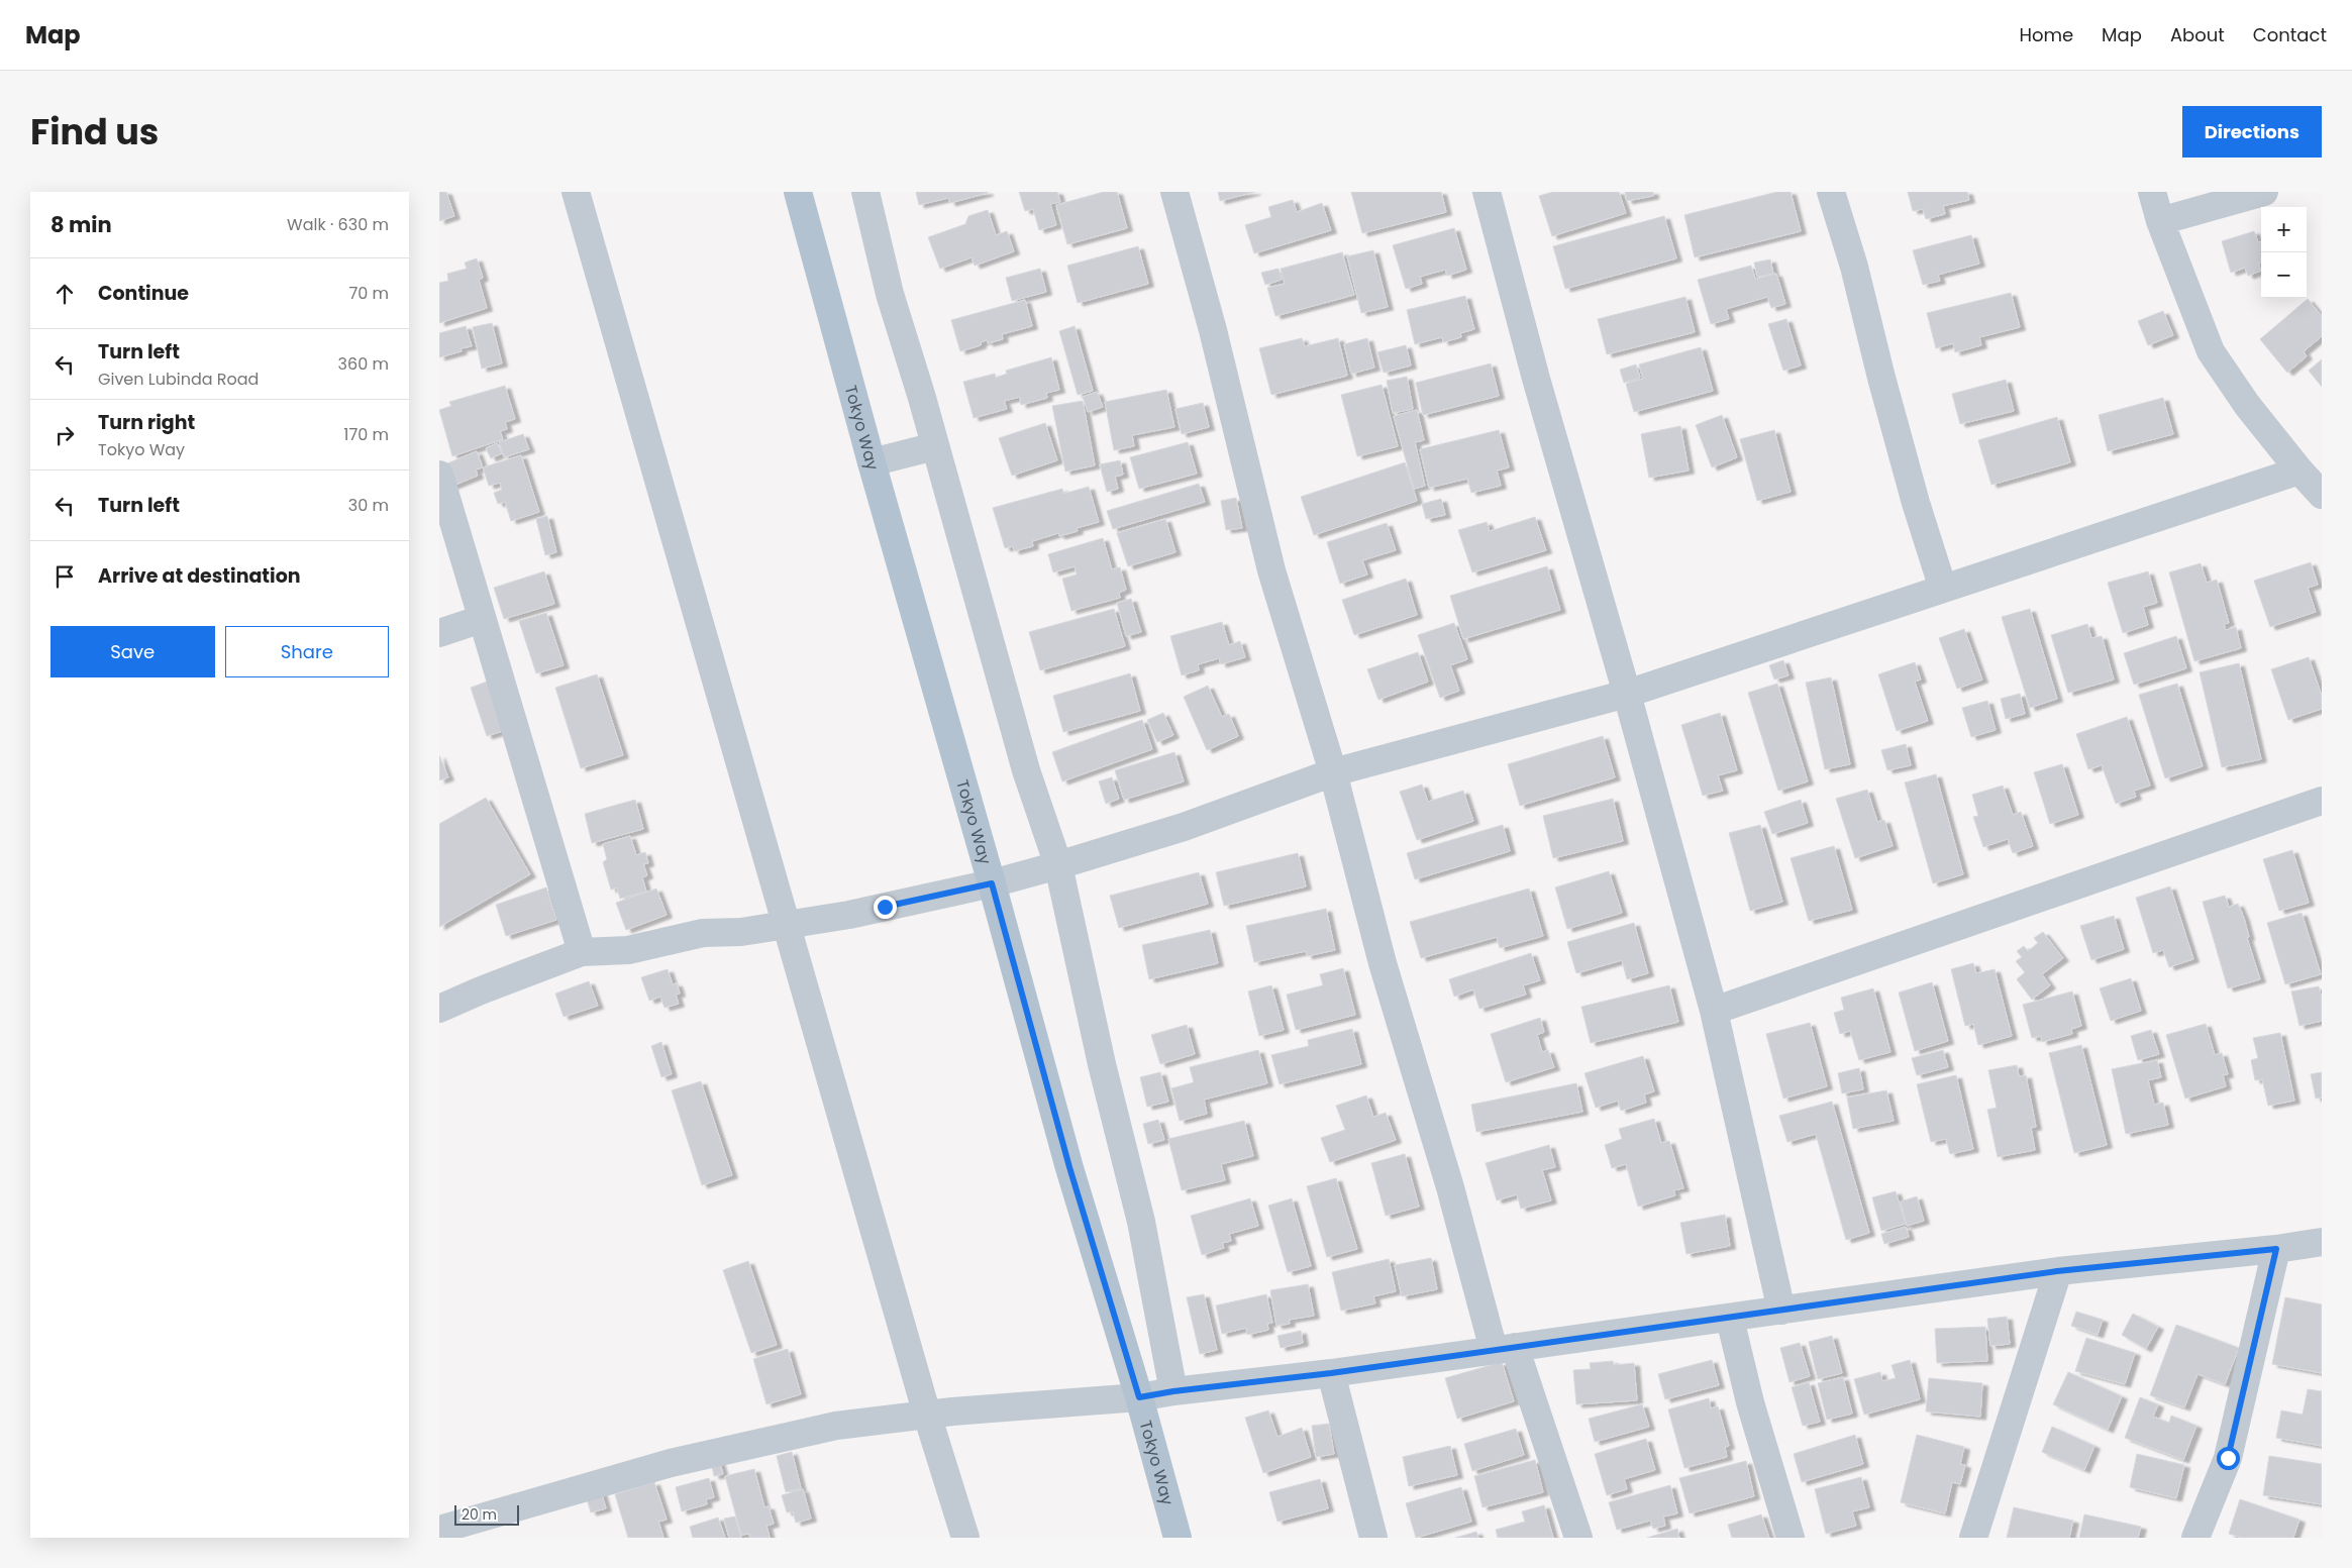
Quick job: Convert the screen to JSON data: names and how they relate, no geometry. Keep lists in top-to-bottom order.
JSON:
{
  "streets": {
    "main road": ["Tokyo Way"]
  },
  "scale_bar": "20 m",
  "page": {
    "header": "Map",
    "nav": [
      "Home",
      "Map",
      "About",
      "Contact"
    ],
    "title": "Find us",
    "buttons": [
      "Directions",
      ["Save", "Share"]
    ],
    "heading": ["8 min", "Walk · 630 m"],
    "map_buttons": ["+", "−"],
    "list": [
      ["Continue", "70 m"],
      ["Turn left", "Given Lubinda Road", "360 m"],
      ["Turn right", "Tokyo Way", "170 m"],
      ["Turn left", "30 m"],
      "Arrive at destination"
    ],
    "scale": "20 m"
  }
}
